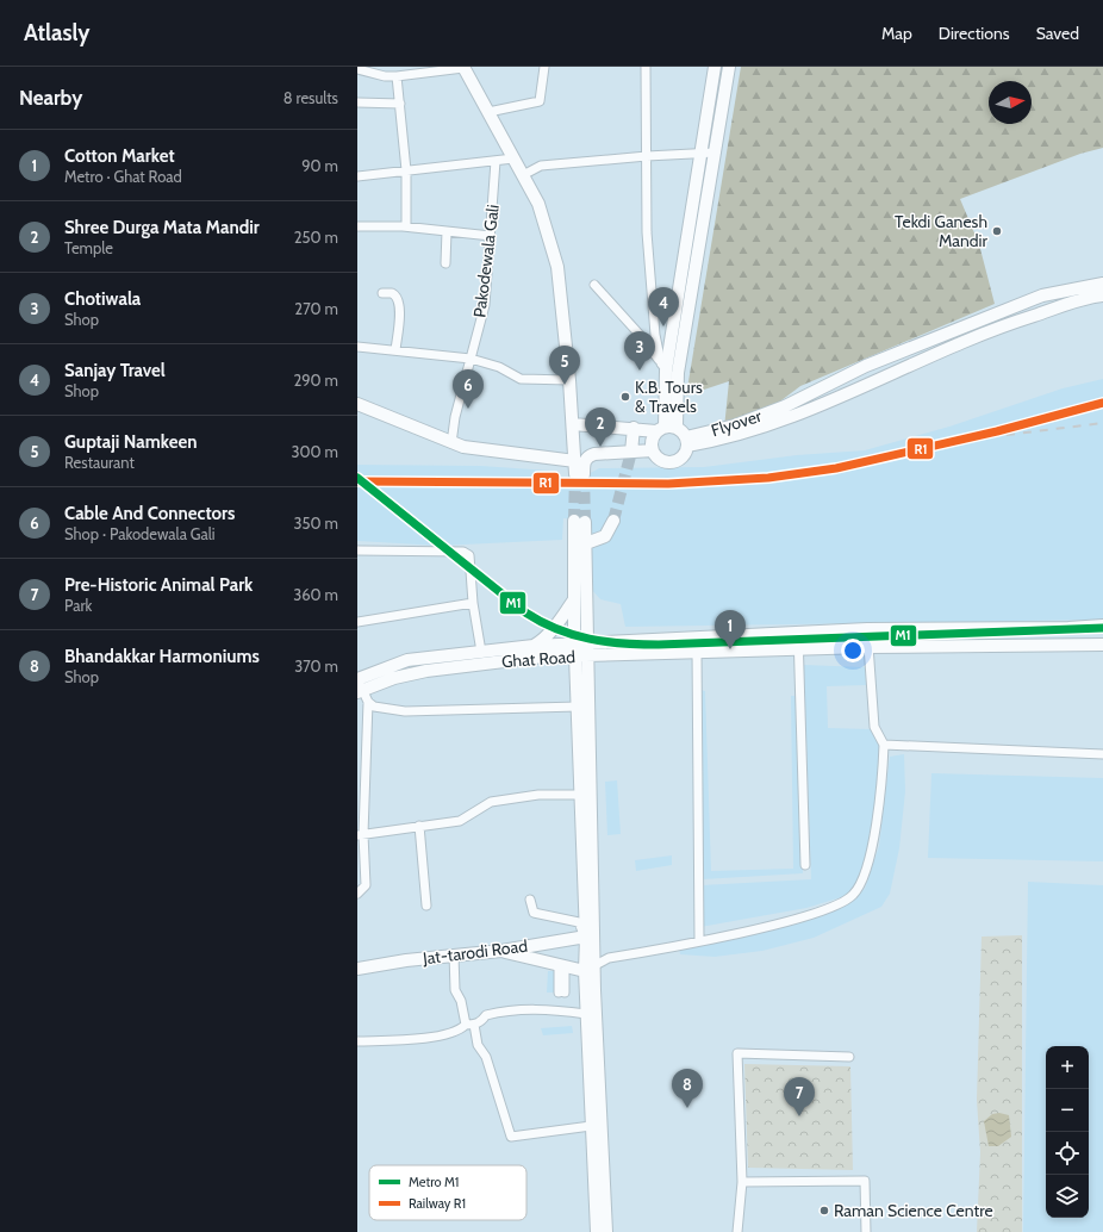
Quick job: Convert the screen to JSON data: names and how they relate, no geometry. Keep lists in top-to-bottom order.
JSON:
{
  "streets": {
    "main road": ["Flyover", "Ghat Road", "Jat-tarodi Road"],
    "street": ["Pakodewala Gali"]
  },
  "places": ["Tekdi Ganesh Mandir", "K.B. Tours & Travels", "Raman Science Centre"],
  "lines": ["rail line R1", "metro line M1"],
  "legend": ["Metro M1", "Railway R1"],
  "north": "right",
  "page": {
    "header": "Atlasly",
    "nav": ["Map", "Directions", "Saved"],
    "heading": ["Nearby", "8 results"],
    "list": [
      {
        "mark": "1",
        "name": "Cotton Market",
        "note": "Metro · Ghat Road",
        "value": "90 m"
      },
      {
        "mark": "2",
        "name": "Shree Durga Mata Mandir",
        "note": "Temple",
        "value": "250 m"
      },
      {
        "mark": "3",
        "name": "Chotiwala",
        "note": "Shop",
        "value": "270 m"
      },
      {
        "mark": "4",
        "name": "Sanjay Travel",
        "note": "Shop",
        "value": "290 m"
      },
      {
        "mark": "5",
        "name": "Guptaji Namkeen",
        "note": "Restaurant",
        "value": "300 m"
      },
      {
        "mark": "6",
        "name": "Cable And Connectors",
        "note": "Shop · Pakodewala Gali",
        "value": "350 m"
      },
      {
        "mark": "7",
        "name": "Pre-Historic Animal Park",
        "note": "Park",
        "value": "360 m"
      },
      {
        "mark": "8",
        "name": "Bhandakkar Harmoniums",
        "note": "Shop",
        "value": "370 m"
      }
    ],
    "pins": [
      "4",
      "3",
      "5",
      "6",
      "2",
      "1",
      "8",
      "7"
    ],
    "map_buttons": ["+", "−"]
  }
}
